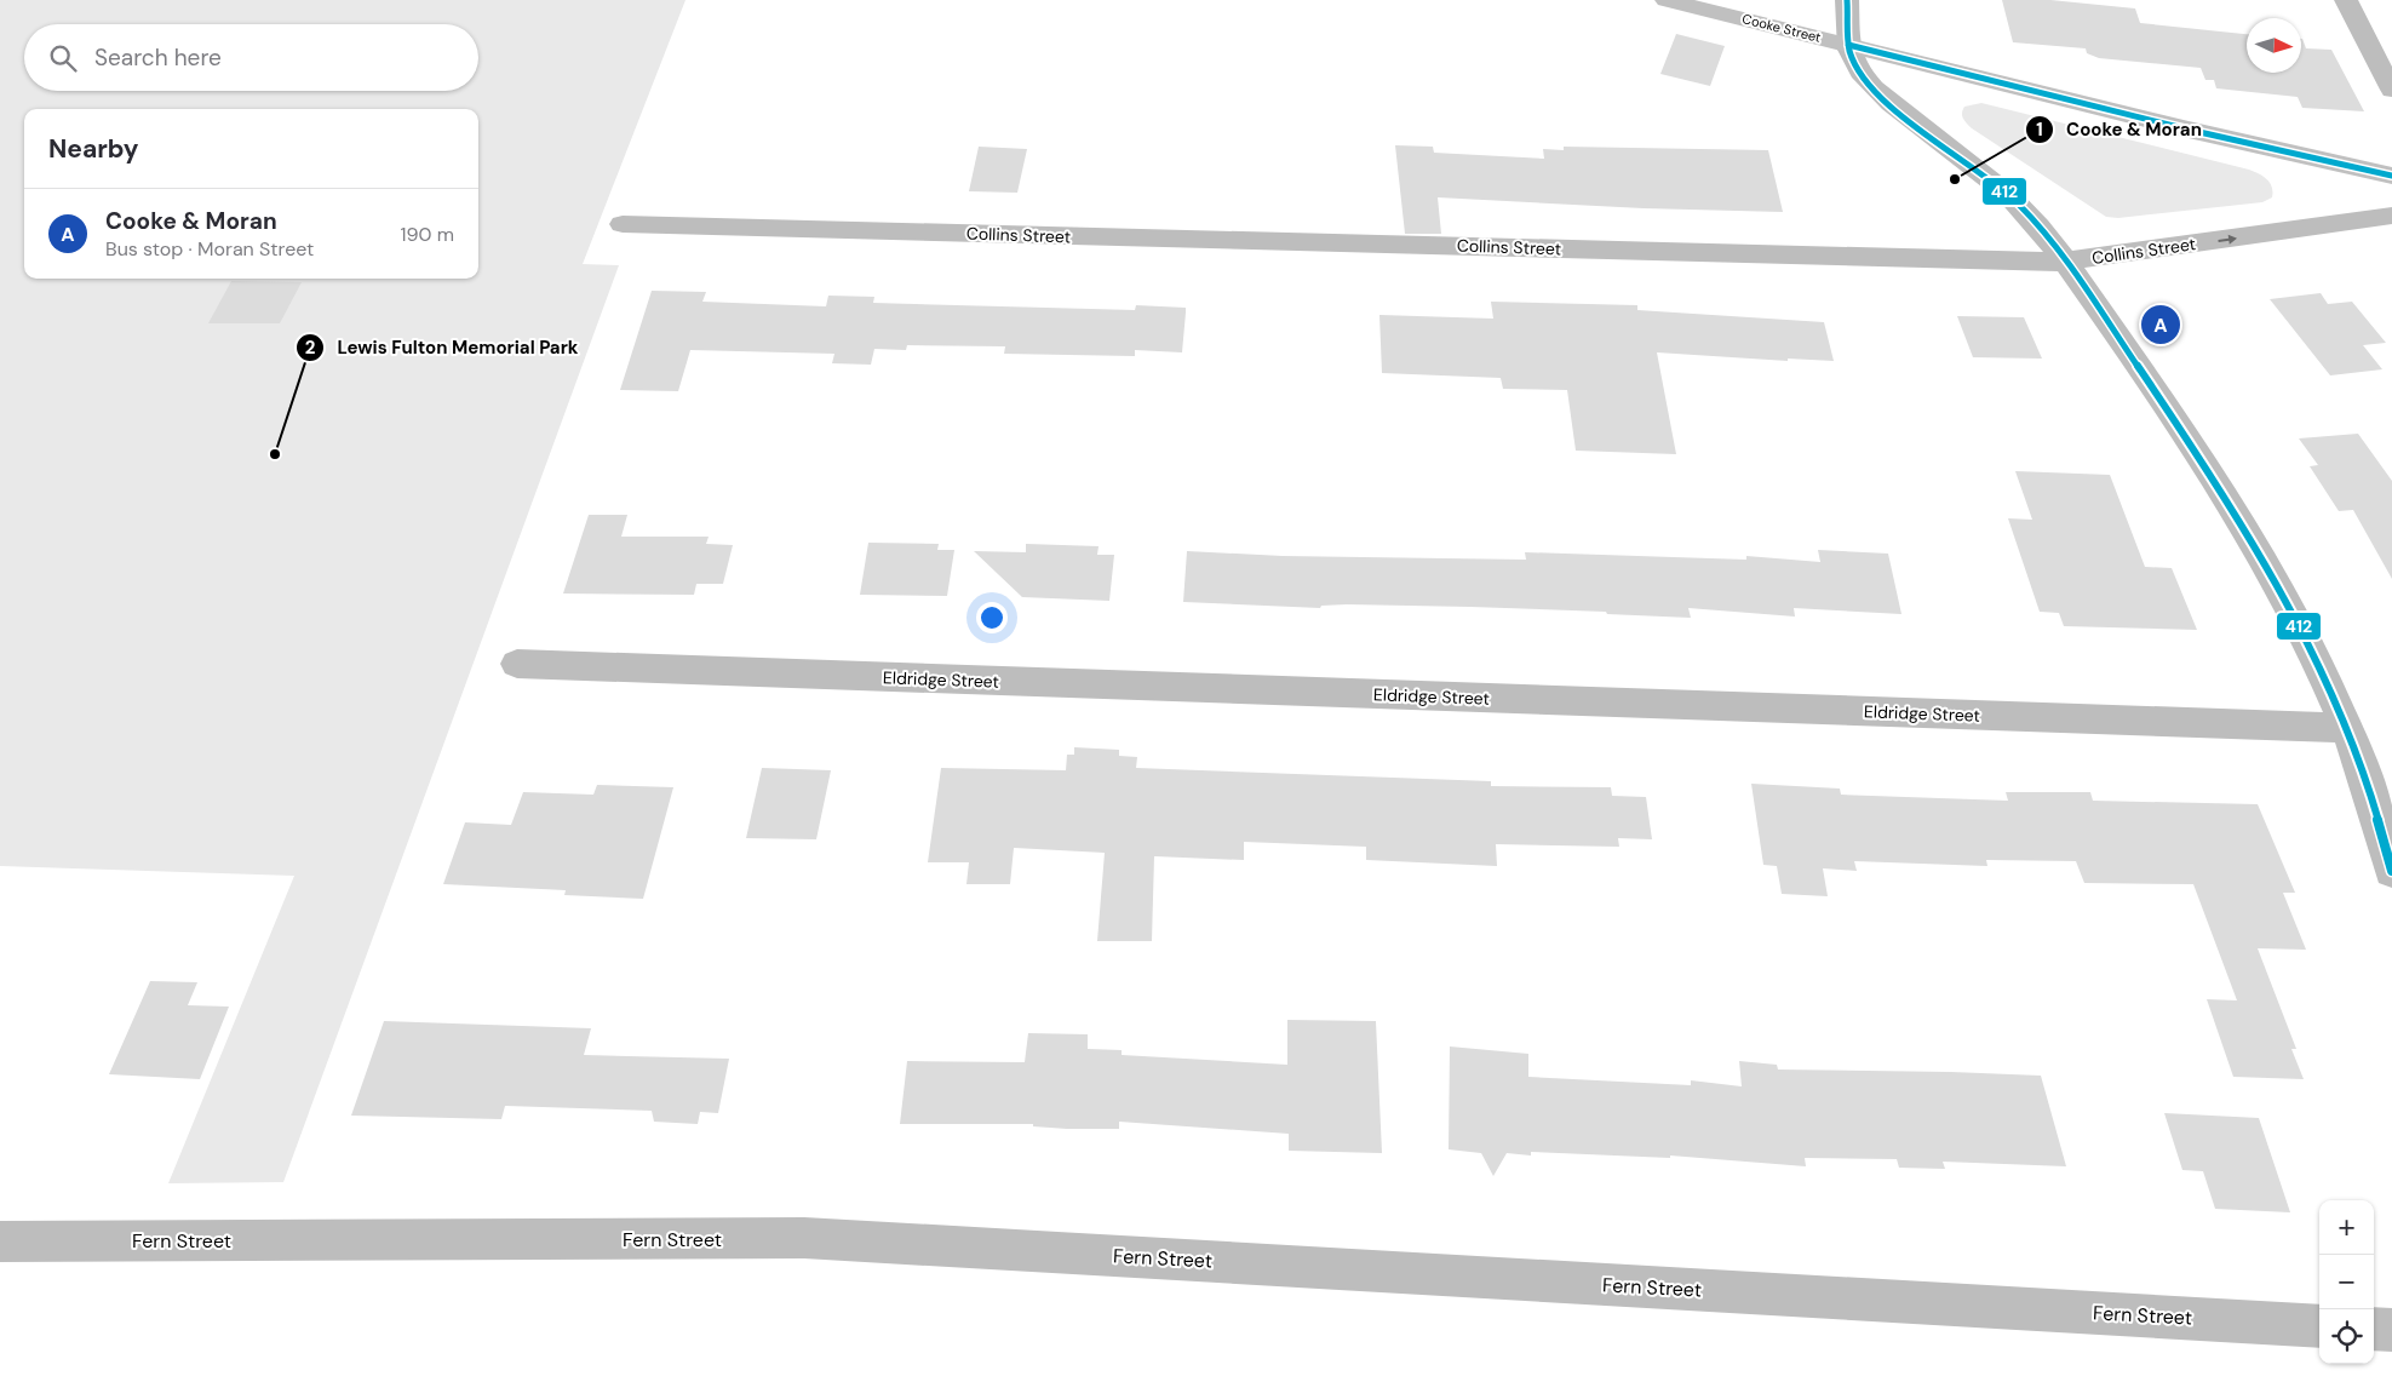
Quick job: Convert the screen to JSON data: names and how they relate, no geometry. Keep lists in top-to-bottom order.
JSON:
{
  "streets": {
    "main road": ["Cooke Street"],
    "street": ["Collins Street", "Eldridge Street", "Fern Street"]
  },
  "places": ["Cooke & Moran", "Lewis Fulton Memorial Park"],
  "lines": ["transit line 412"],
  "north": "right",
  "page": {
    "search": "Search here",
    "heading": "Nearby",
    "list": [
      {
        "mark": "A",
        "name": "Cooke & Moran",
        "note": "Bus stop · Moran Street",
        "value": "190 m"
      }
    ],
    "pins": "A",
    "map_buttons": ["+", "−"]
  }
}
